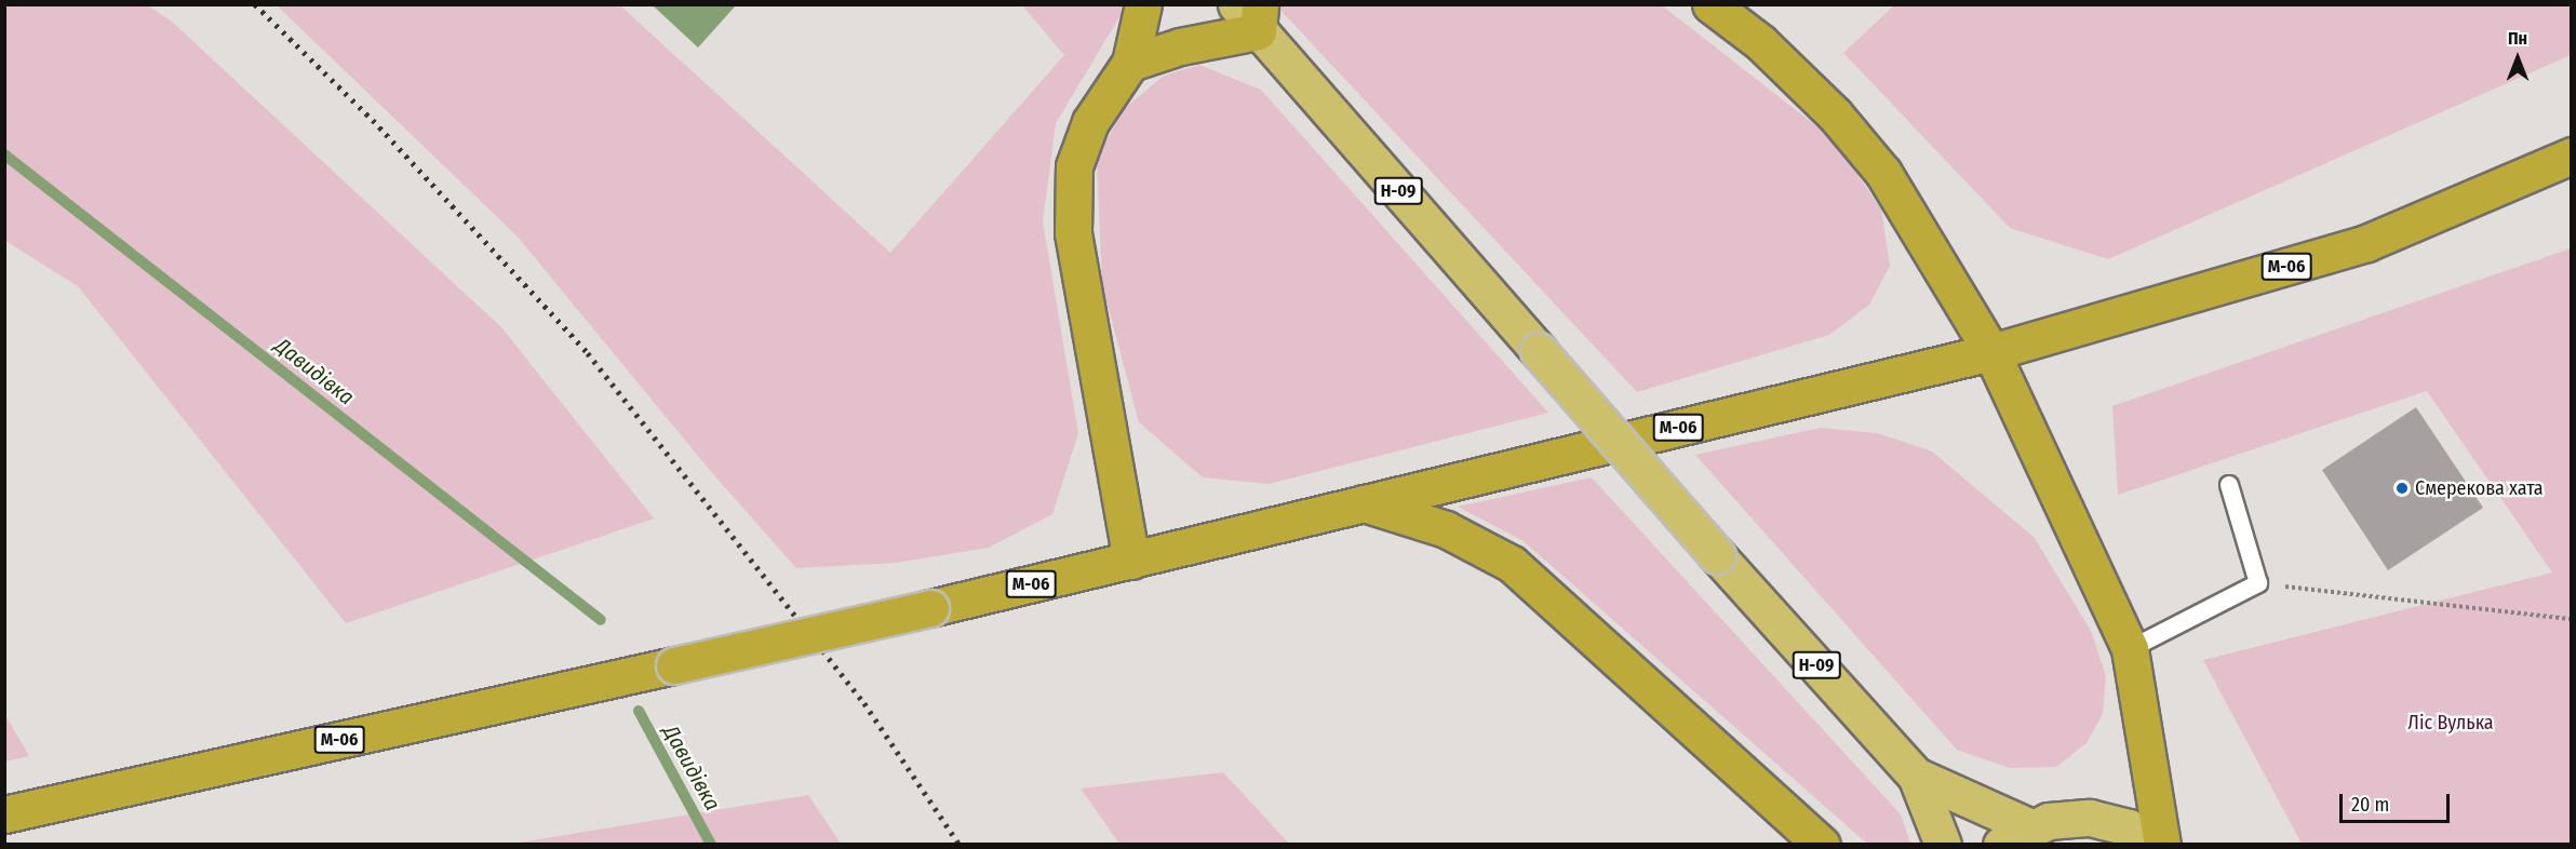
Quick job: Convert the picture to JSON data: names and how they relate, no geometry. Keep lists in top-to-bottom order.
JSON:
{
  "streets": {
    "highway": ["М-06"],
    "main road": ["Н-09"]
  },
  "water": ["Давидівка"],
  "parks": ["Ліс Вулька"],
  "places": ["Смерекова хата"],
  "scale_bar": "20 m",
  "north": "top"
}
